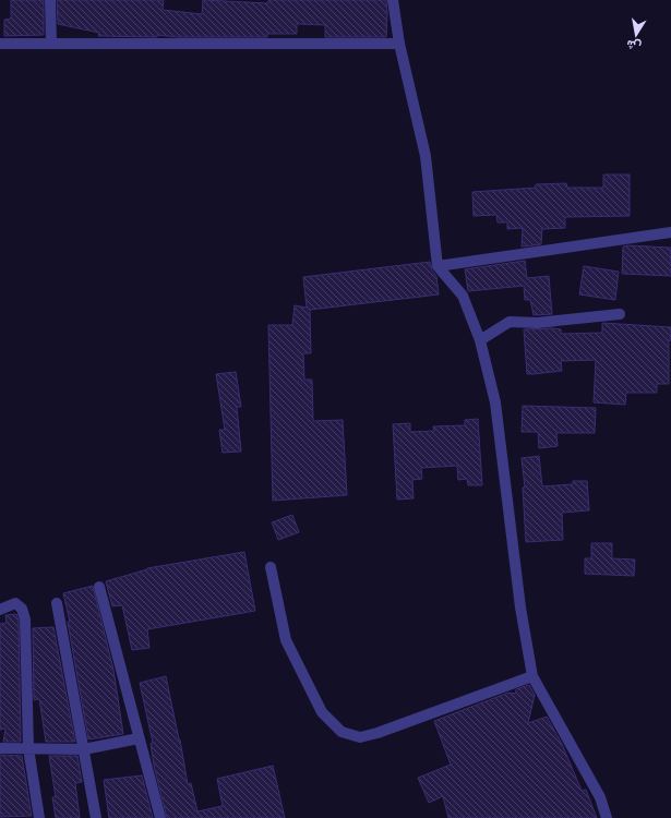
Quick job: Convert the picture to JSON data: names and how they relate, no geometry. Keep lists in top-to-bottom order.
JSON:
{
  "north": "bottom"
}
